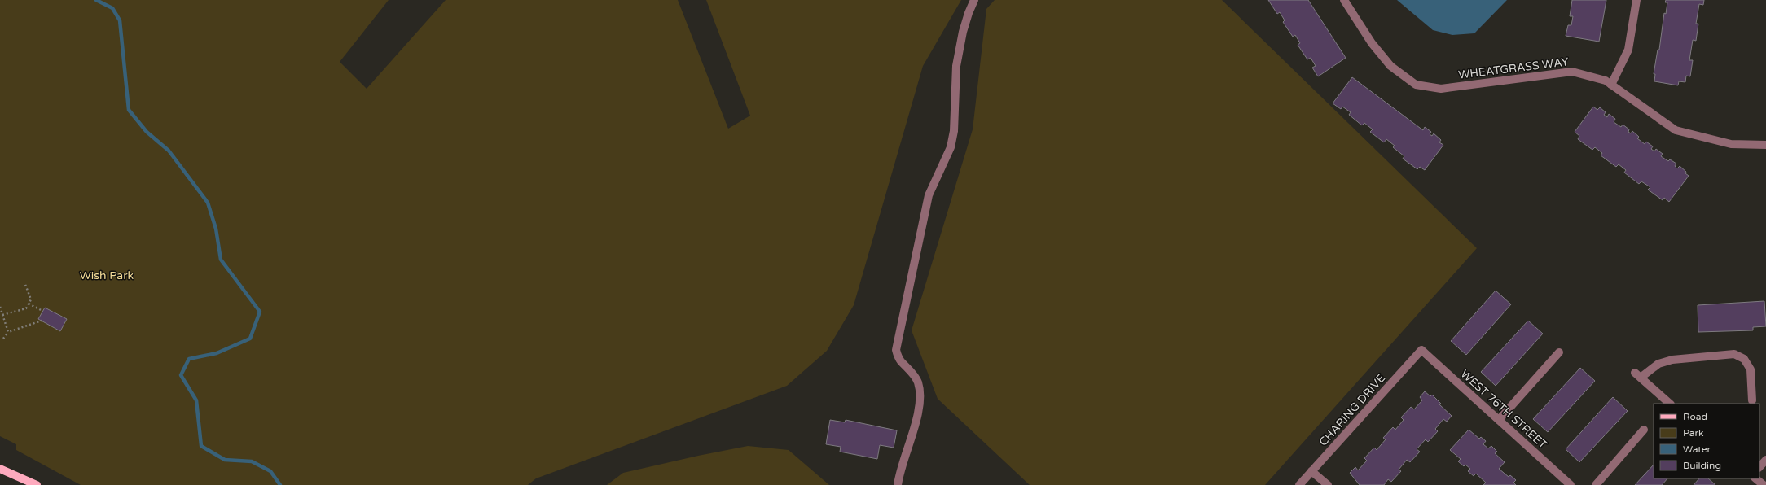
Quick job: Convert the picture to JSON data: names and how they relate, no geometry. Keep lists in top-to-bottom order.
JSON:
{
  "streets": {
    "street": ["WHEATGRASS WAY", "WEST 76TH STREET", "CHARING DRIVE"]
  },
  "crossings": [
    ["WEST 76TH STREET", "CHARING DRIVE"]
  ],
  "parks": ["Wish Park"],
  "legend": [
    "Road",
    "Park",
    "Water",
    "Building"
  ]
}
